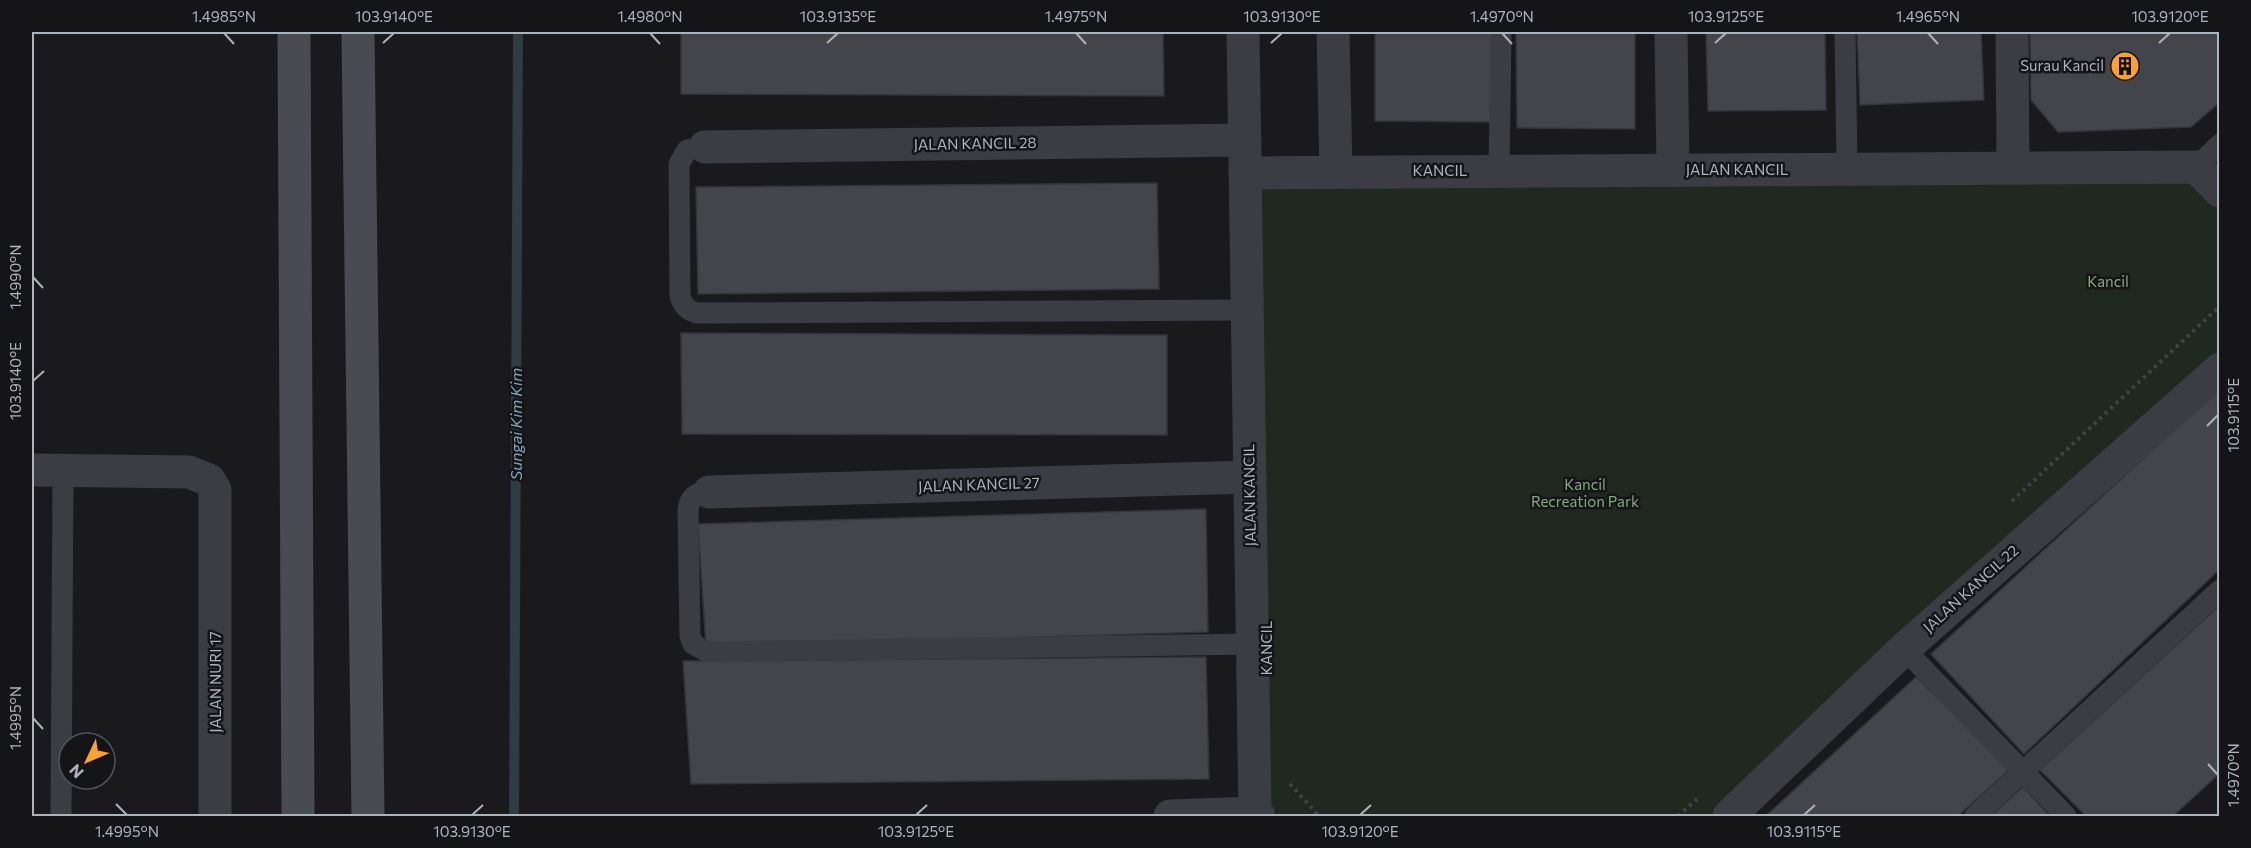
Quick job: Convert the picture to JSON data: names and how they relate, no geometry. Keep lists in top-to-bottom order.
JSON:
{
  "streets": {
    "street": [
      "JALAN KANCIL 28",
      "JALAN KANCIL",
      "JALAN KANCIL 27",
      "JALAN KANCIL 22",
      "JALAN NURI 17"
    ]
  },
  "crossings": [
    ["JALAN KANCIL 28", "JALAN KANCIL"],
    ["JALAN KANCIL", "JALAN KANCIL 27"]
  ],
  "water": ["Sungai Kim Kim"],
  "parks": ["Kancil", "Kancil Recreation Park"],
  "places": {
    "building": ["Surau Kancil"]
  },
  "north": "bottom left",
  "coordinates": [
    "1.4985°N",
    "103.9140°E",
    "1.4980°N",
    "103.9135°E",
    "1.4975°N",
    "103.9130°E",
    "1.4970°N",
    "103.9125°E",
    "1.4965°N",
    "103.9120°E",
    "1.4990°N",
    "103.9115°E",
    "1.4995°N"
  ]
}
